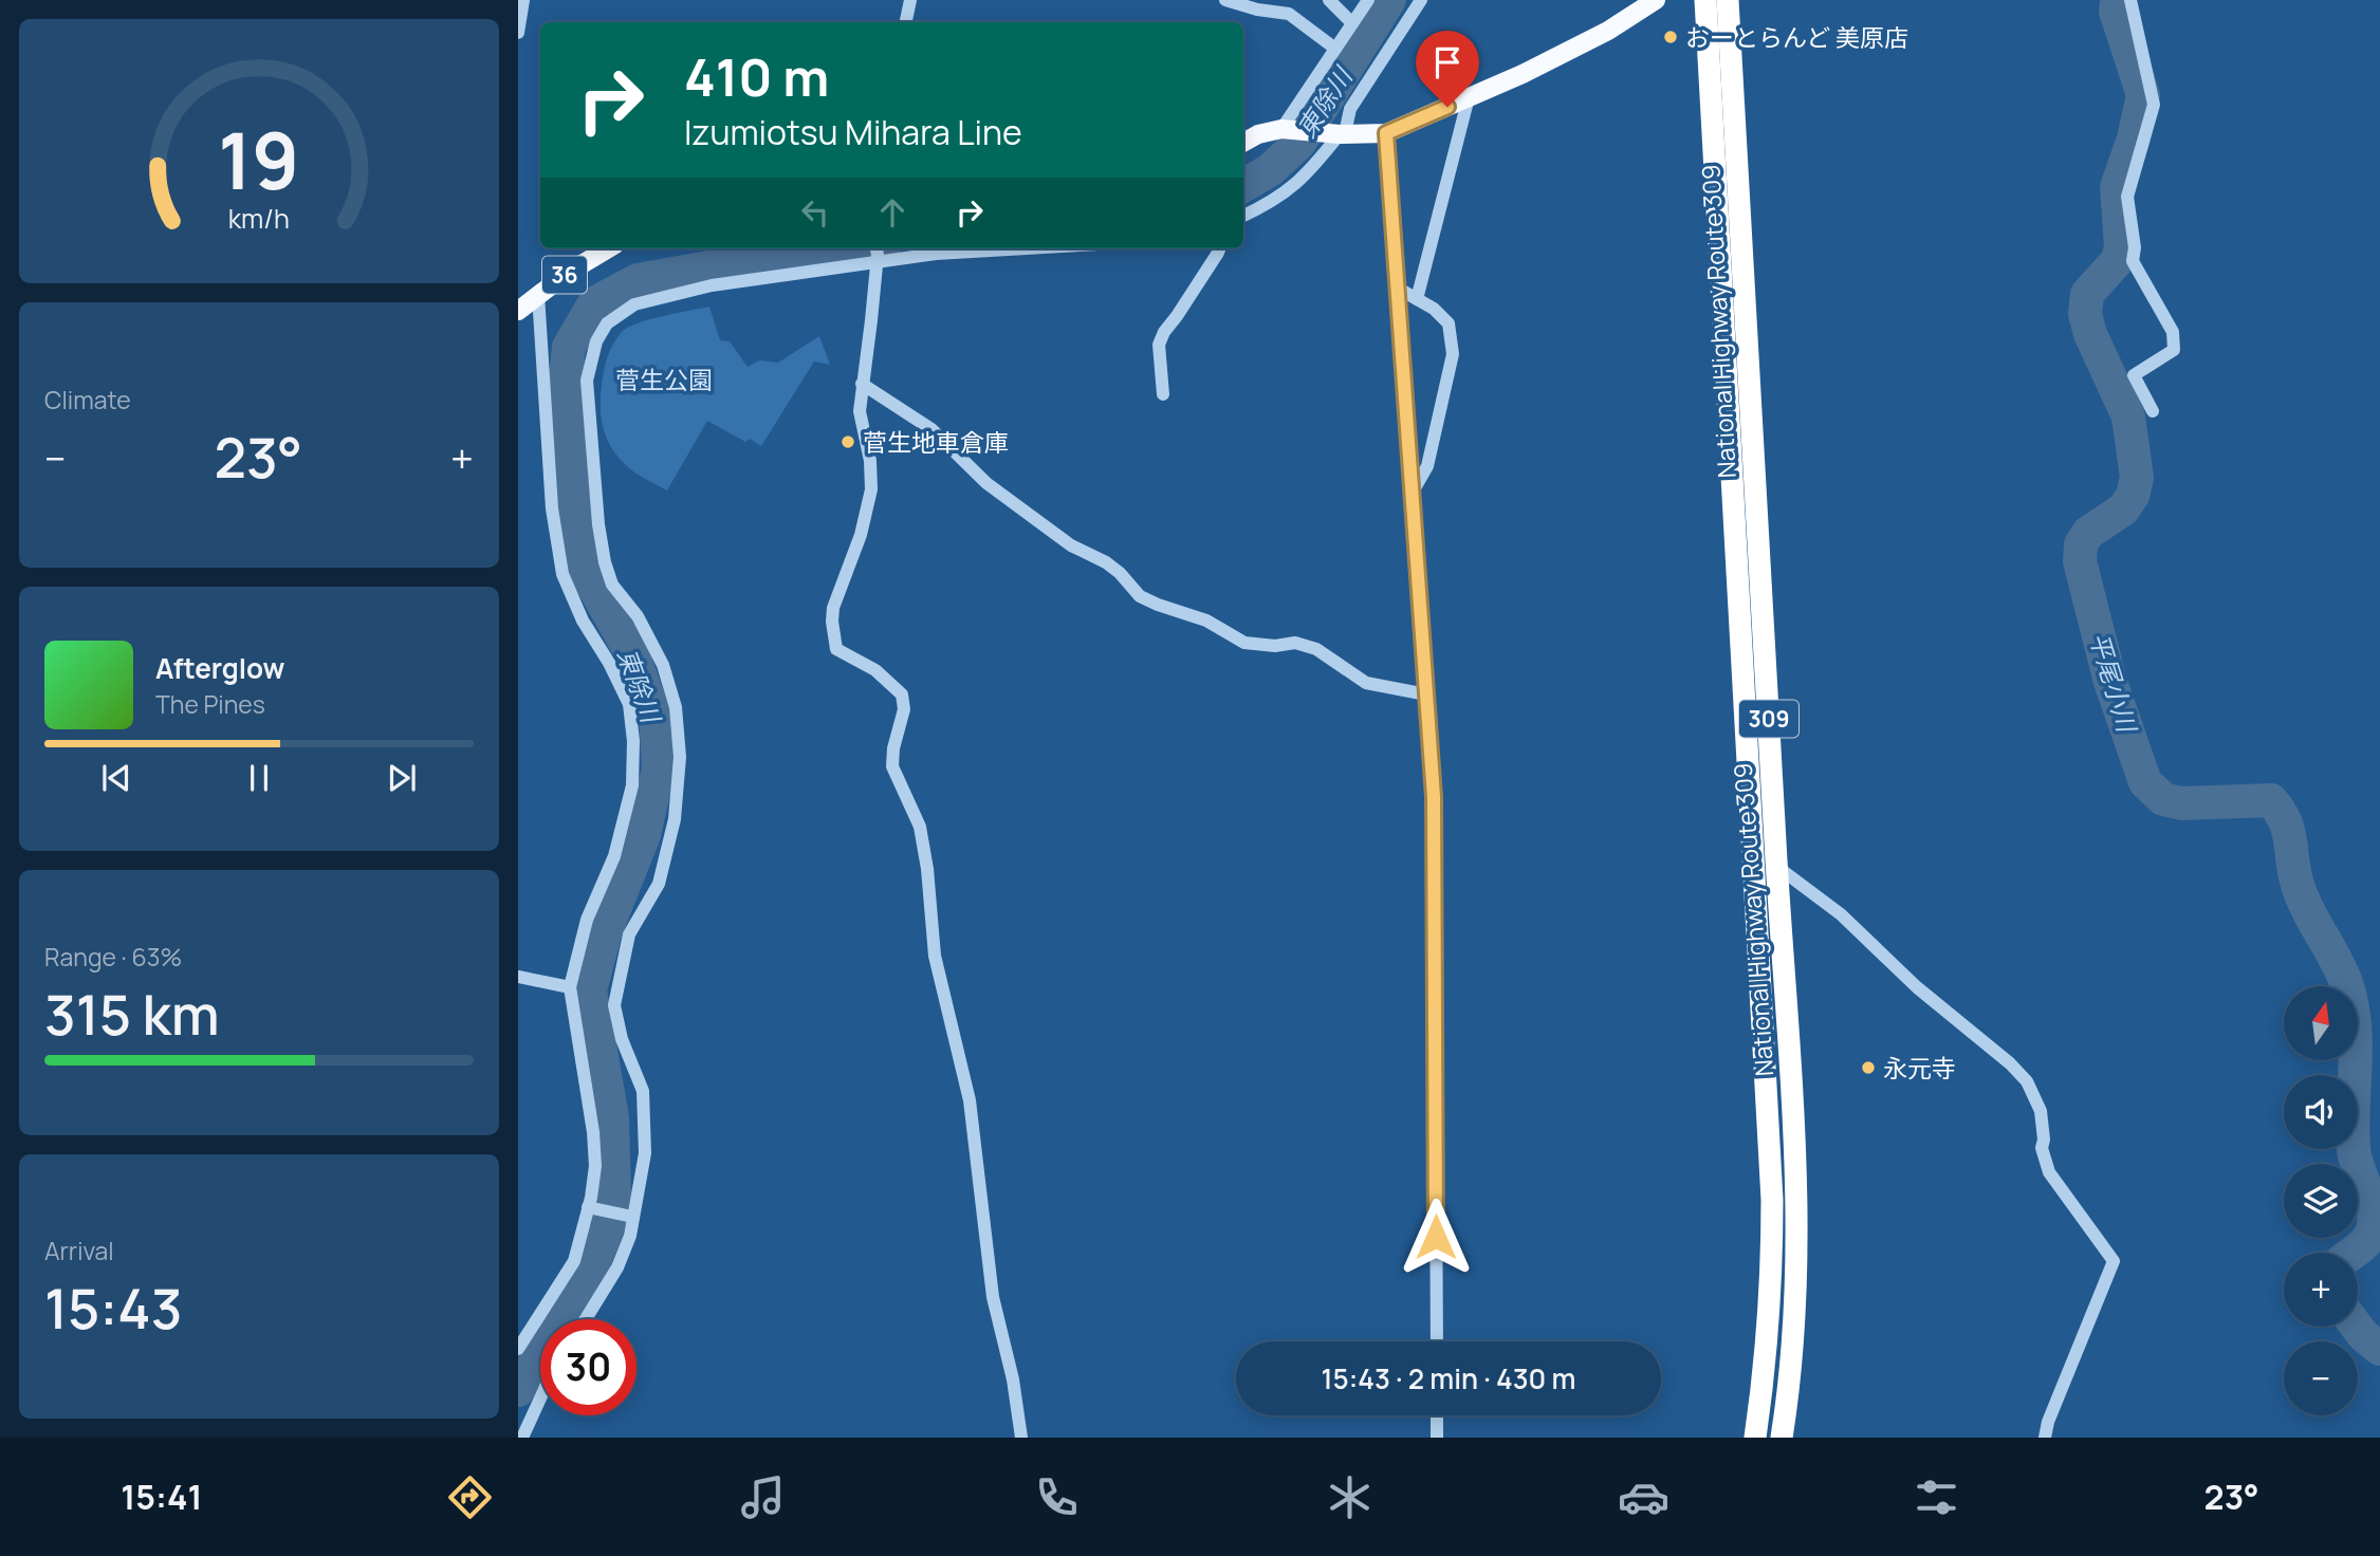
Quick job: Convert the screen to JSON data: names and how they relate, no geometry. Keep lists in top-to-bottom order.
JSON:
{
  "streets": {
    "highway": ["National Highway Route 309", "309"],
    "main road": ["36"]
  },
  "water": ["東除川", "平尾小川"],
  "parks": ["菅生公園"],
  "places": ["おーとらんど 美原店", "菅生地車倉庫", "永元寺"],
  "north": "top",
  "page": {
    "turn": ["410 m", "Izumiotsu Mihara Line"],
    "tile": [
      "Climate",
      ["Range · 63%", "315 km"],
      ["Arrival", "15:43"]
    ],
    "heat": ["−", "23°", "+"],
    "song": ["Afterglow", "The Pines"],
    "map_buttons": ["+", "−"],
    "limit": "30",
    "trip": "15:43 · 2 min · 430 m",
    "tabs": ["15:41", "23°"],
    "gauge": ["19", "km/h"]
  }
}
